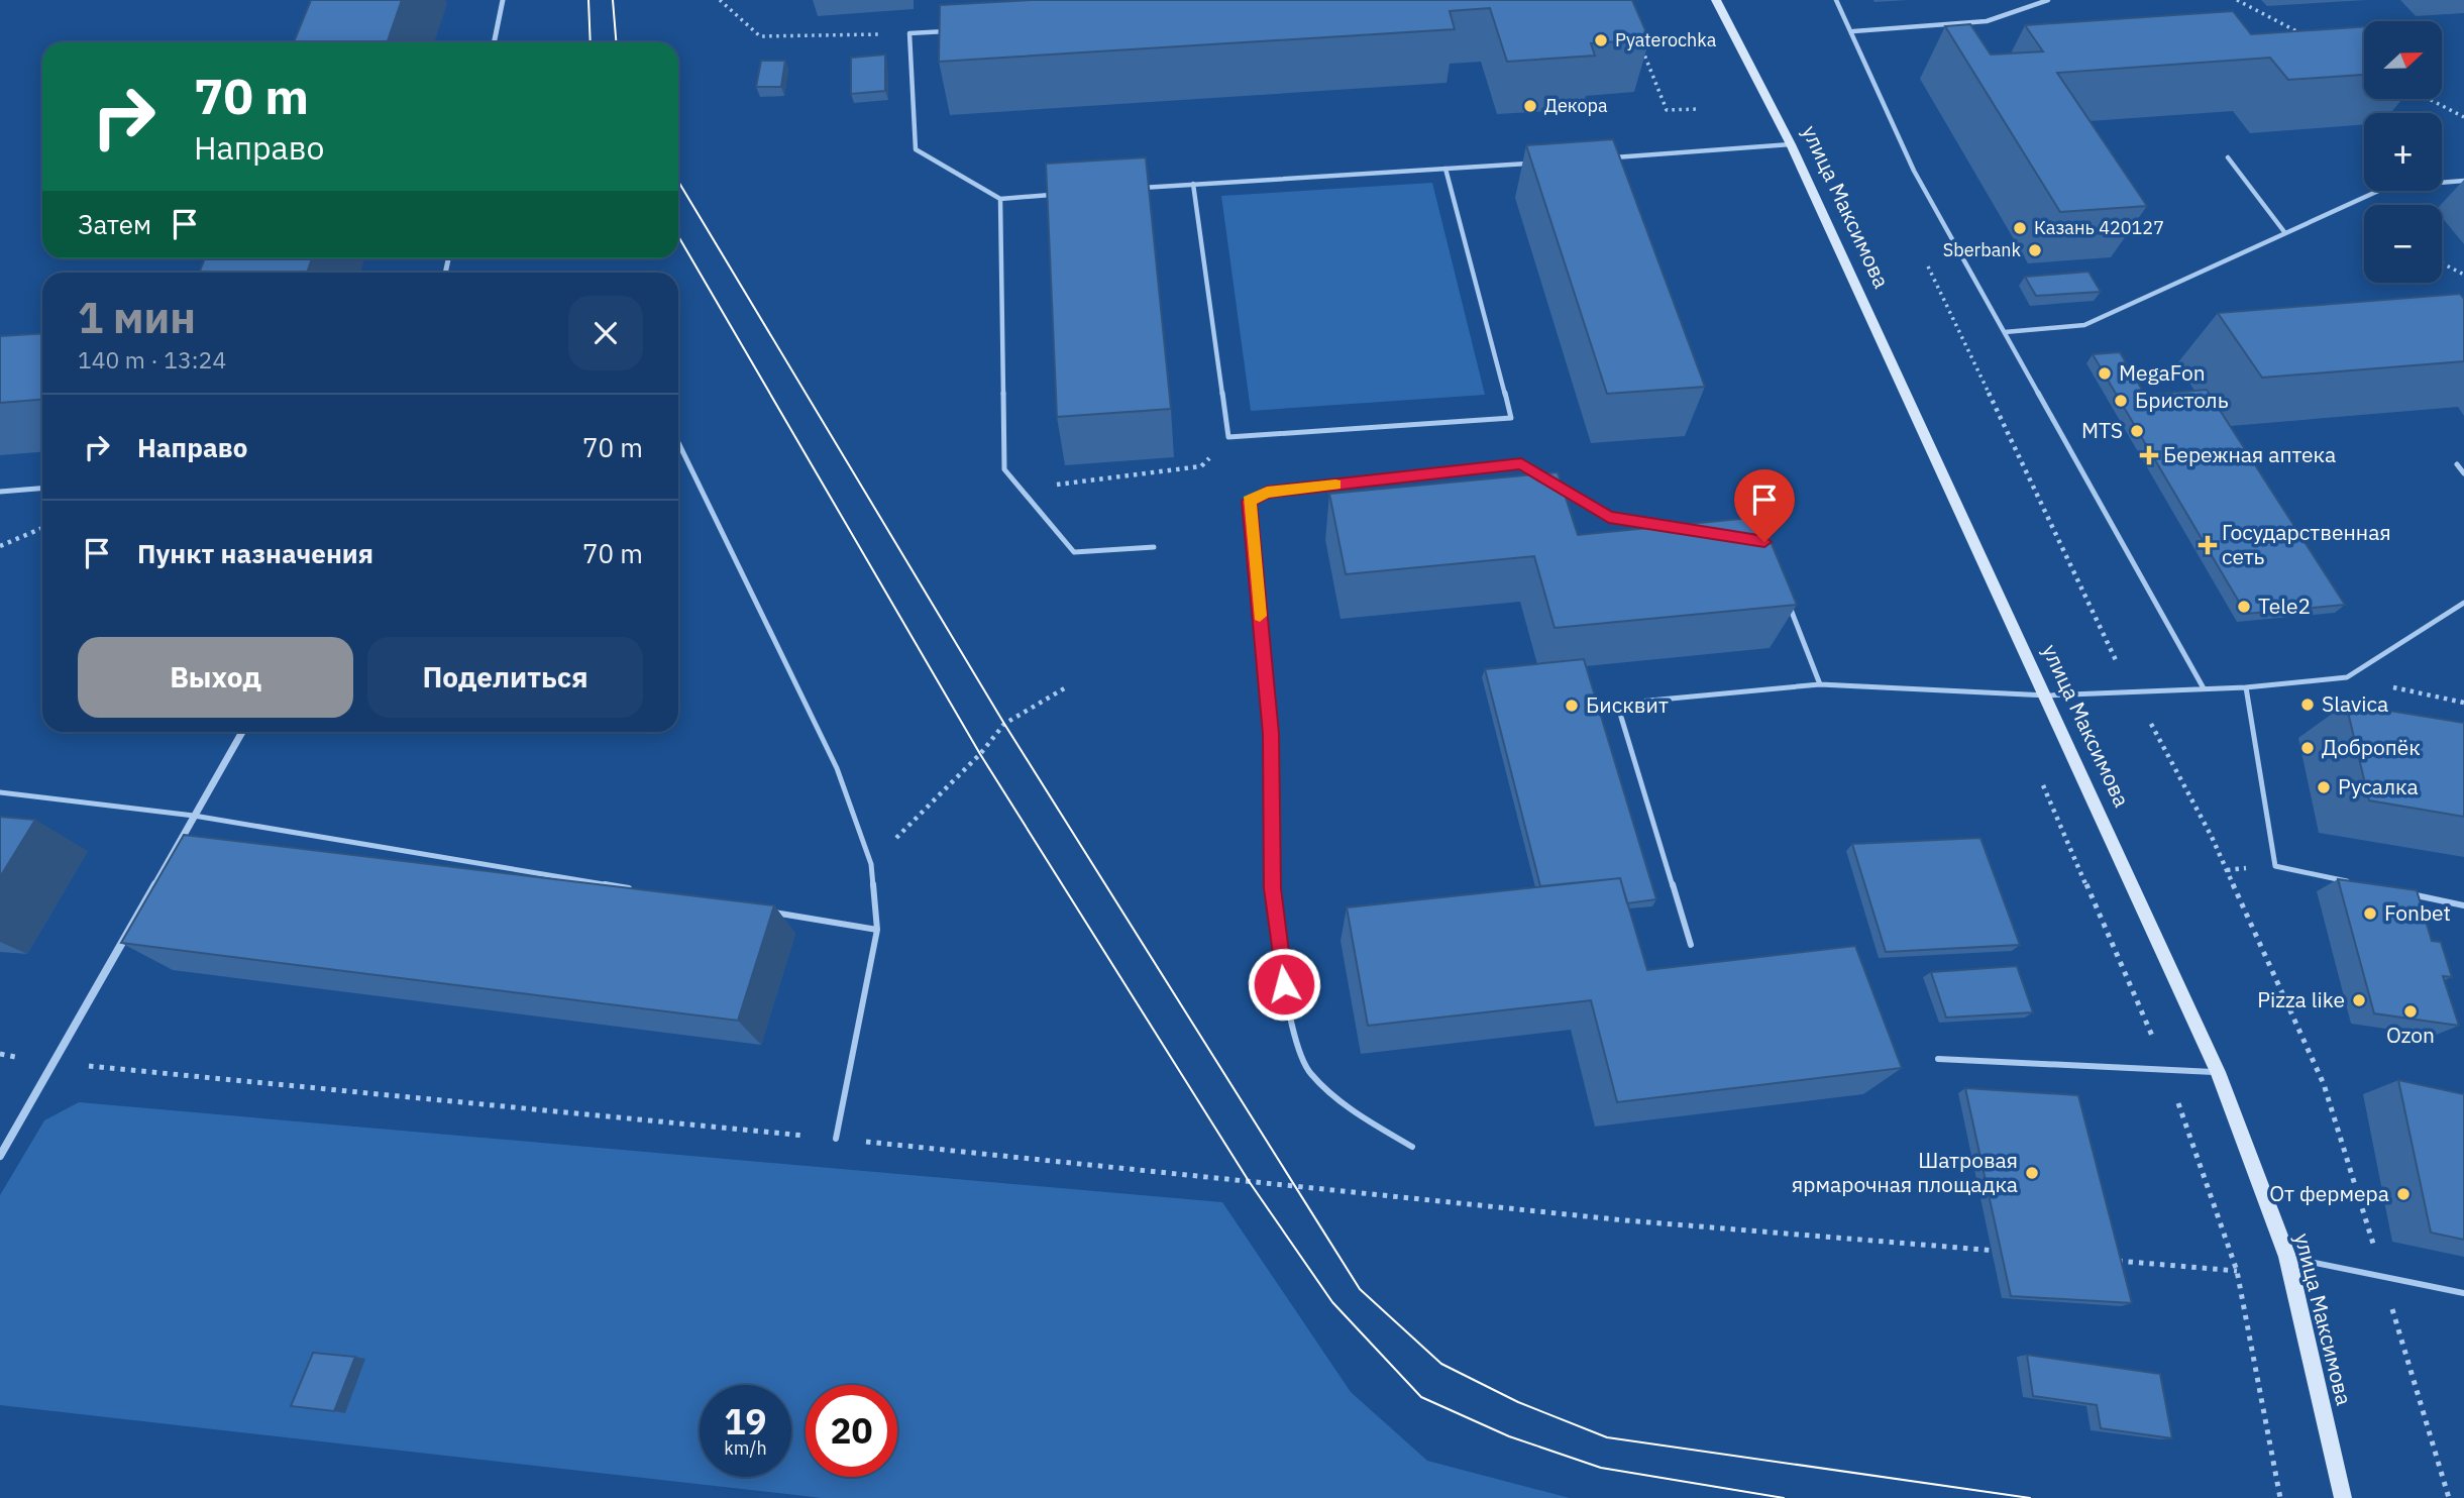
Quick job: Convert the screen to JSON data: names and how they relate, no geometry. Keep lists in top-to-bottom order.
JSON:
{
  "streets": {
    "main road": ["улица Максимова"]
  },
  "places": {
    "other": [
      "Pyaterochka",
      "Декора",
      "Казань 420127",
      "Sberbank",
      "MegaFon",
      "Бристоль",
      "MTS",
      "Tele2",
      "Slavica",
      "Бисквит",
      "Добропёк",
      "Русалка",
      "Fonbet",
      "Pizza like",
      "Ozon",
      "Шатровая ярмарочная площадка",
      "От фермера"
    ],
    "health": ["Бережная аптека", "Государственная сеть"]
  },
  "north": "right",
  "page": {
    "map_buttons": ["+", "−"],
    "turn": ["70 m", "Направо"],
    "then": "Затем",
    "heading": ["1 мин", "140 m · 13:24"],
    "list": [
      {
        "name": "Направо",
        "value": "70 m"
      },
      {
        "name": "Пункт назначения",
        "value": "70 m"
      }
    ],
    "buttons": ["Выход", "Поделиться"],
    "speed": "19 km/h",
    "limit": "20"
  }
}
